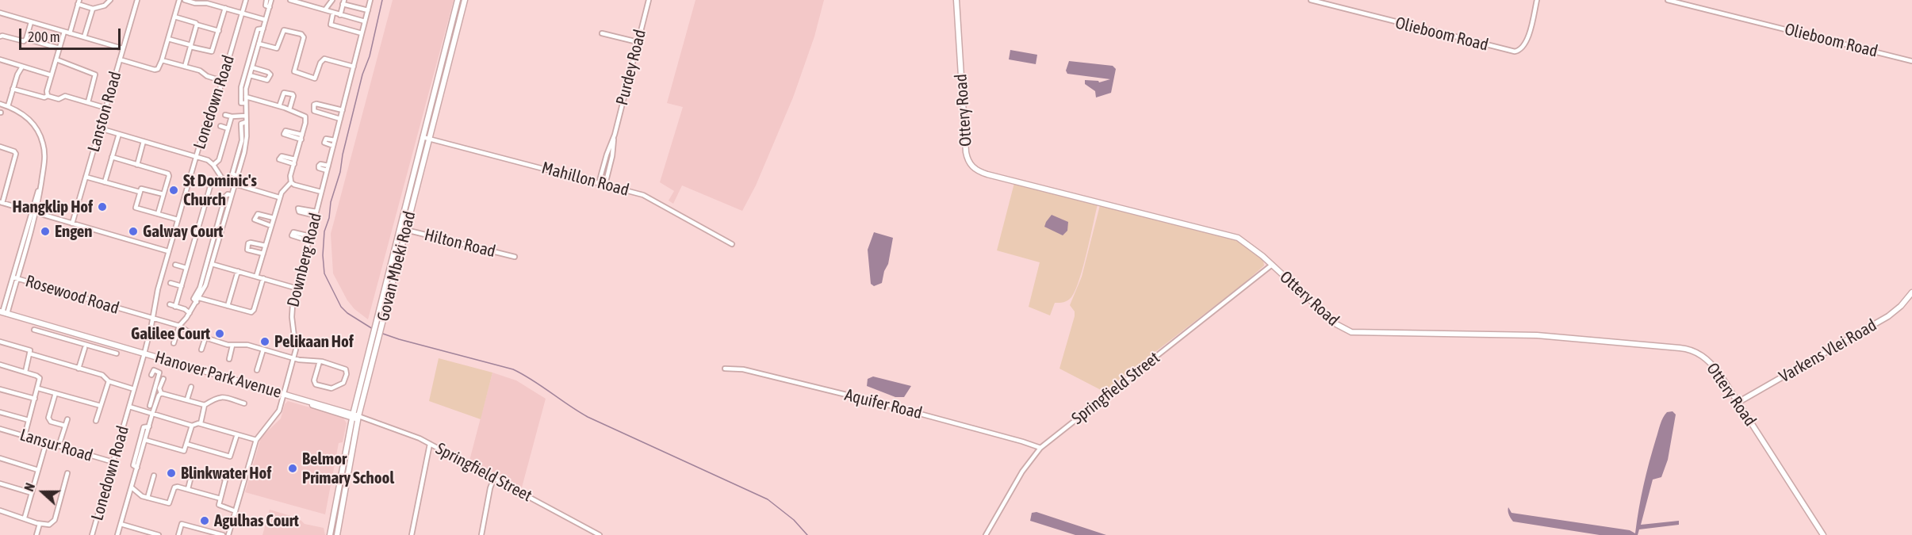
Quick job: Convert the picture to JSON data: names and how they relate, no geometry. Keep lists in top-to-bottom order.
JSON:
{
  "streets": {
    "street": [
      "Olieboom Road",
      "Purdey Road",
      "Lonedown Road",
      "Ottery Road",
      "Lanston Road",
      "Mahillon Road",
      "Hilton Road",
      "Downberg Road",
      "Govan Mbeki Road",
      "Rosewood Road",
      "Varkens Vlei Road",
      "Hanover Park Avenue",
      "Springfield Street",
      "Aquifer Road",
      "Lansur Road"
    ]
  },
  "crossings": [
    ["Purdey Road", "Mahillon Road"],
    ["Lonedown Road", "Rosewood Road"],
    ["Lonedown Road", "Hanover Park Avenue"],
    ["Lonedown Road", "Lansur Road"],
    ["Ottery Road", "Varkens Vlei Road"],
    ["Ottery Road", "Springfield Street"],
    ["Mahillon Road", "Govan Mbeki Road"],
    ["Hilton Road", "Govan Mbeki Road"],
    ["Downberg Road", "Rosewood Road"],
    ["Downberg Road", "Hanover Park Avenue"],
    ["Govan Mbeki Road", "Hanover Park Avenue"],
    ["Govan Mbeki Road", "Springfield Street"],
    ["Hanover Park Avenue", "Springfield Street"],
    ["Springfield Street", "Aquifer Road"]
  ],
  "places": [
    "St Dominic's Church",
    "Hangklip Hof",
    "Engen",
    "Galway Court",
    "Galilee Court",
    "Pelikaan Hof",
    "Belmor Primary School",
    "Blinkwater Hof",
    "Agulhas Court"
  ],
  "scale_bar": "200 m",
  "north": "left"
}
